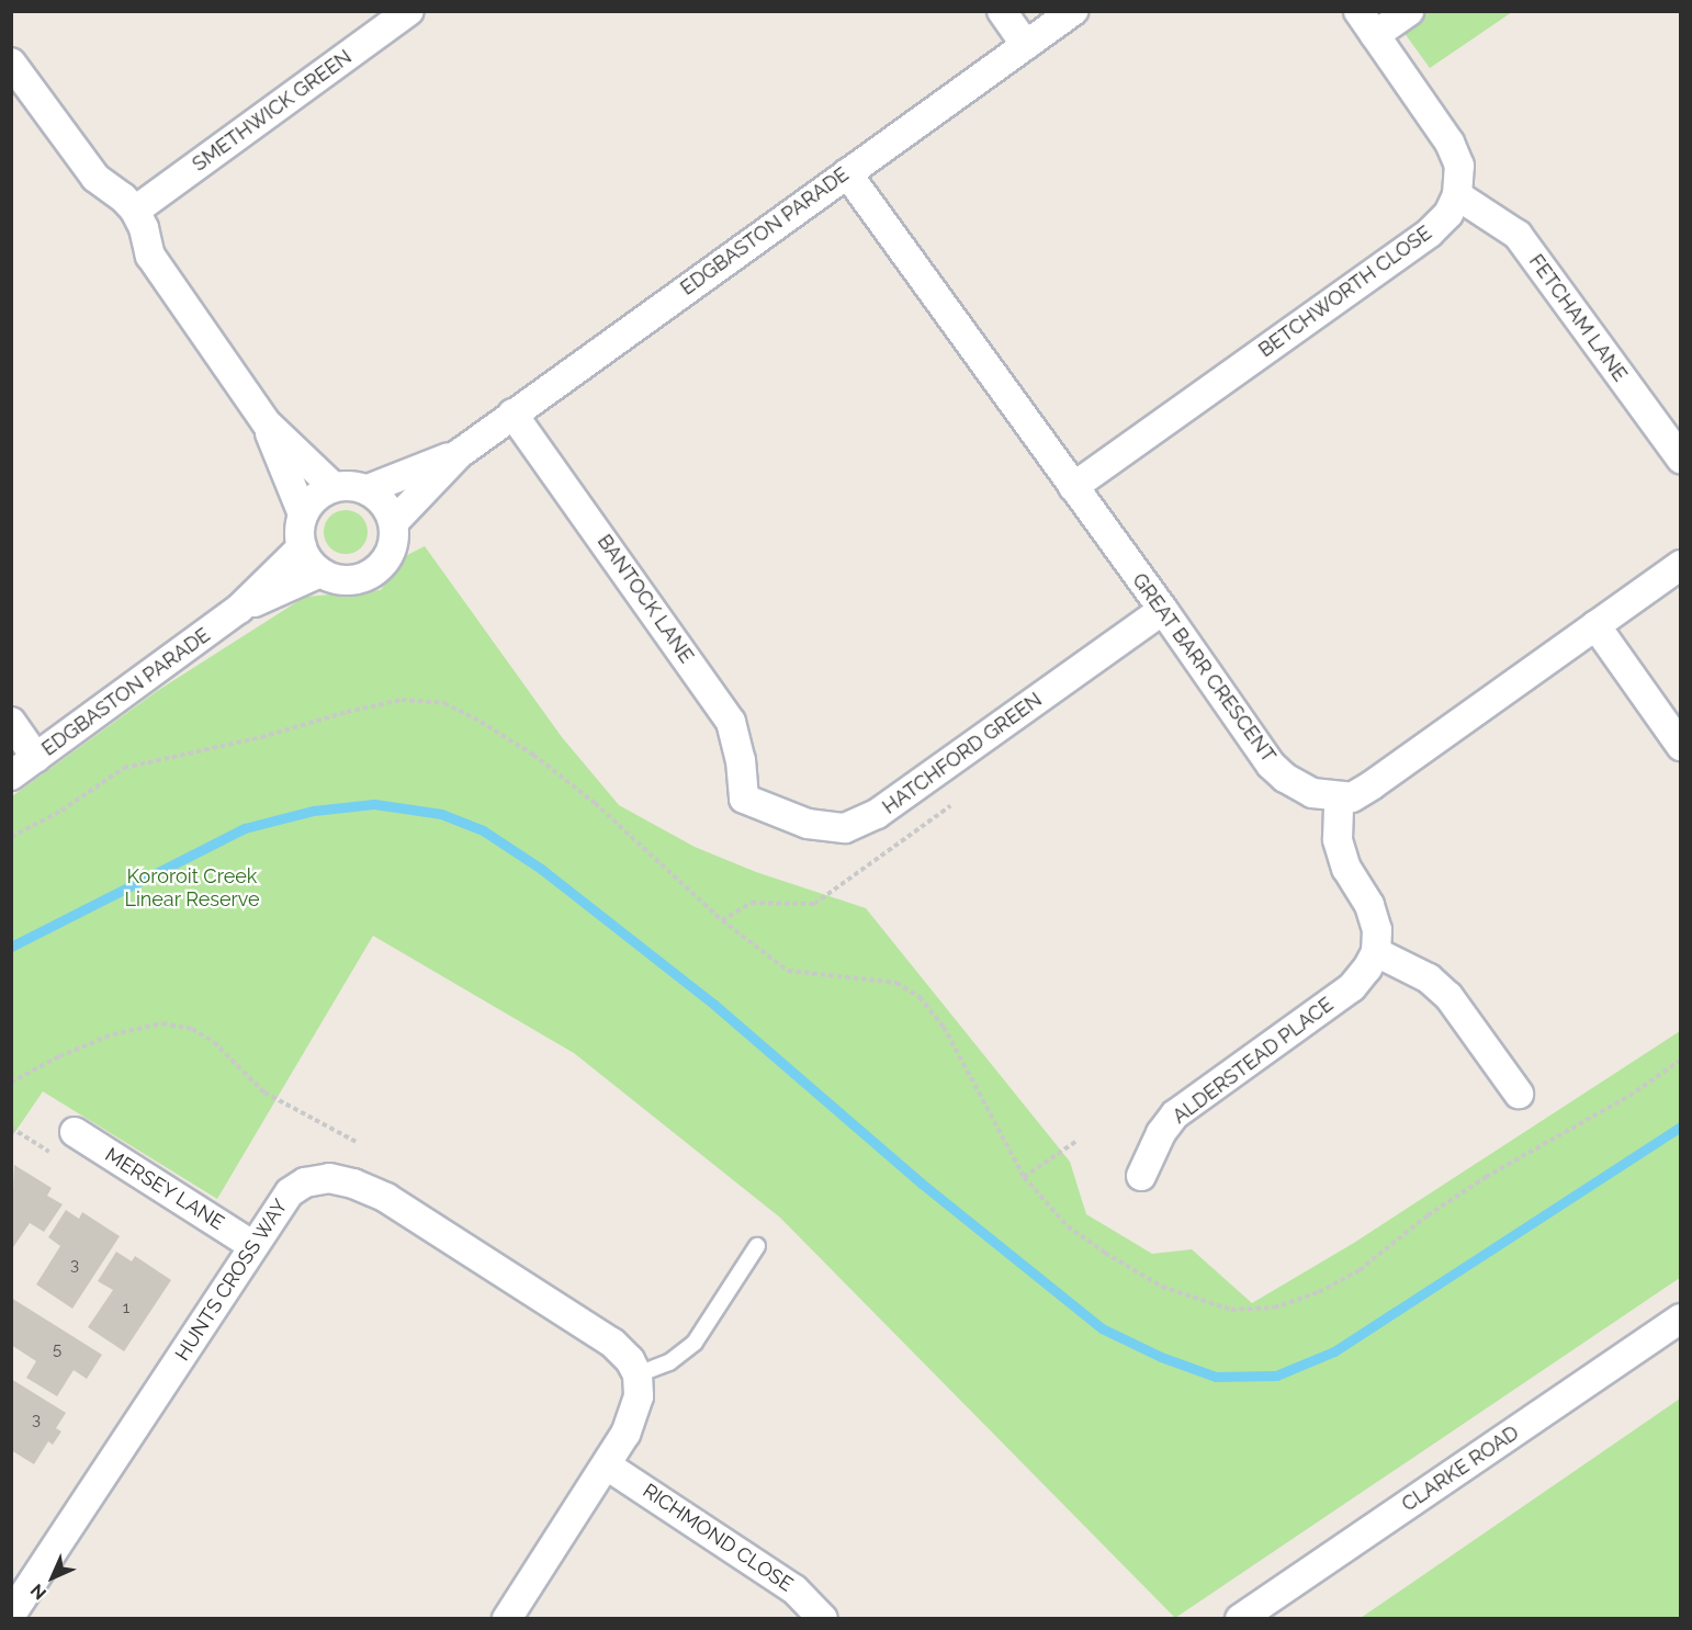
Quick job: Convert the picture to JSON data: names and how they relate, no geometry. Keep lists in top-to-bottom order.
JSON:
{
  "streets": {
    "street": [
      "SMETHWICK GREEN",
      "EDGBASTON PARADE",
      "BETCHWORTH CLOSE",
      "FETCHAM LANE",
      "BANTOCK LANE",
      "GREAT BARR CRESCENT",
      "HATCHFORD GREEN",
      "ALDERSTEAD PLACE",
      "MERSEY LANE",
      "HUNTS CROSS WAY",
      "CLARKE ROAD",
      "RICHMOND CLOSE"
    ]
  },
  "crossings": [
    ["EDGBASTON PARADE", "BANTOCK LANE"],
    ["EDGBASTON PARADE", "GREAT BARR CRESCENT"],
    ["BETCHWORTH CLOSE", "FETCHAM LANE"],
    ["BETCHWORTH CLOSE", "GREAT BARR CRESCENT"],
    ["BANTOCK LANE", "HATCHFORD GREEN"],
    ["GREAT BARR CRESCENT", "HATCHFORD GREEN"],
    ["MERSEY LANE", "HUNTS CROSS WAY"]
  ],
  "parks": ["Kororoit Creek Linear Reserve"],
  "house_numbers": [
    "3",
    "1",
    "5",
    "3"
  ],
  "north": "bottom left"
}
